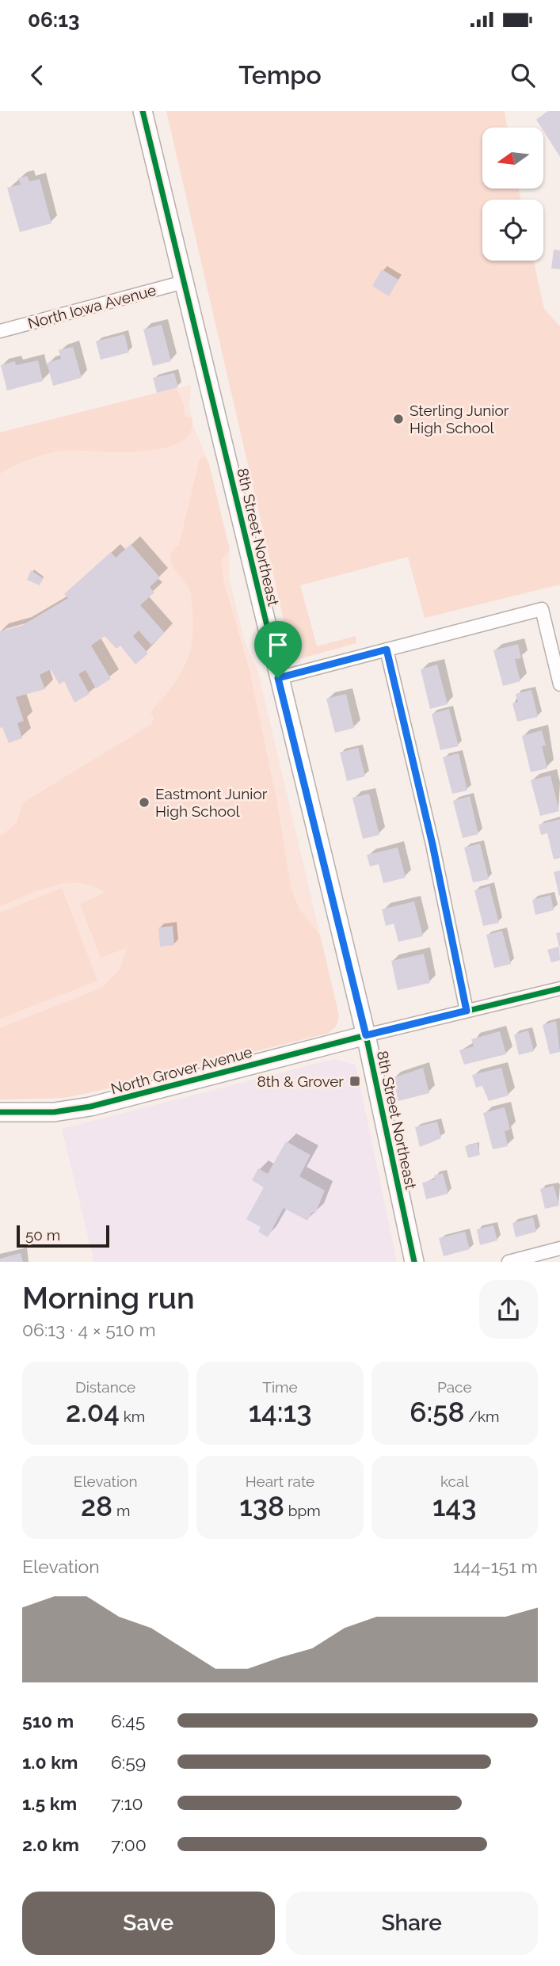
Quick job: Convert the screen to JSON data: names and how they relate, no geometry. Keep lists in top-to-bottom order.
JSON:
{
  "streets": {
    "street": ["North Iowa Avenue", "8th Street Northeast", "North Grover Avenue"]
  },
  "crossings": [
    ["North Iowa Avenue", "8th Street Northeast"],
    ["8th Street Northeast", "North Grover Avenue"]
  ],
  "places": {
    "other": ["Sterling Junior High School", "Eastmont Junior High School"],
    "transit": ["8th & Grover"]
  },
  "scale_bar": "50 m",
  "north": "left",
  "page": {
    "status": "06:13",
    "header": "Tempo",
    "scale": "50 m",
    "heading": ["Morning run", "06:13 · 4 × 510 m"],
    "stats": [
      ["Distance", "2.04 km"],
      ["Time", "14:13"],
      ["Pace", "6:58 /km"],
      ["Elevation", "28 m"],
      ["Heart rate", "138 bpm"],
      ["kcal", "143"]
    ],
    "chart": ["Elevation", "144–151 m"],
    "list": [
      {
        "name": "510 m",
        "note": "6:45"
      },
      {
        "name": "1.0 km",
        "note": "6:59"
      },
      {
        "name": "1.5 km",
        "note": "7:10"
      },
      {
        "name": "2.0 km",
        "note": "7:00"
      }
    ],
    "buttons": ["Save", "Share"]
  }
}
